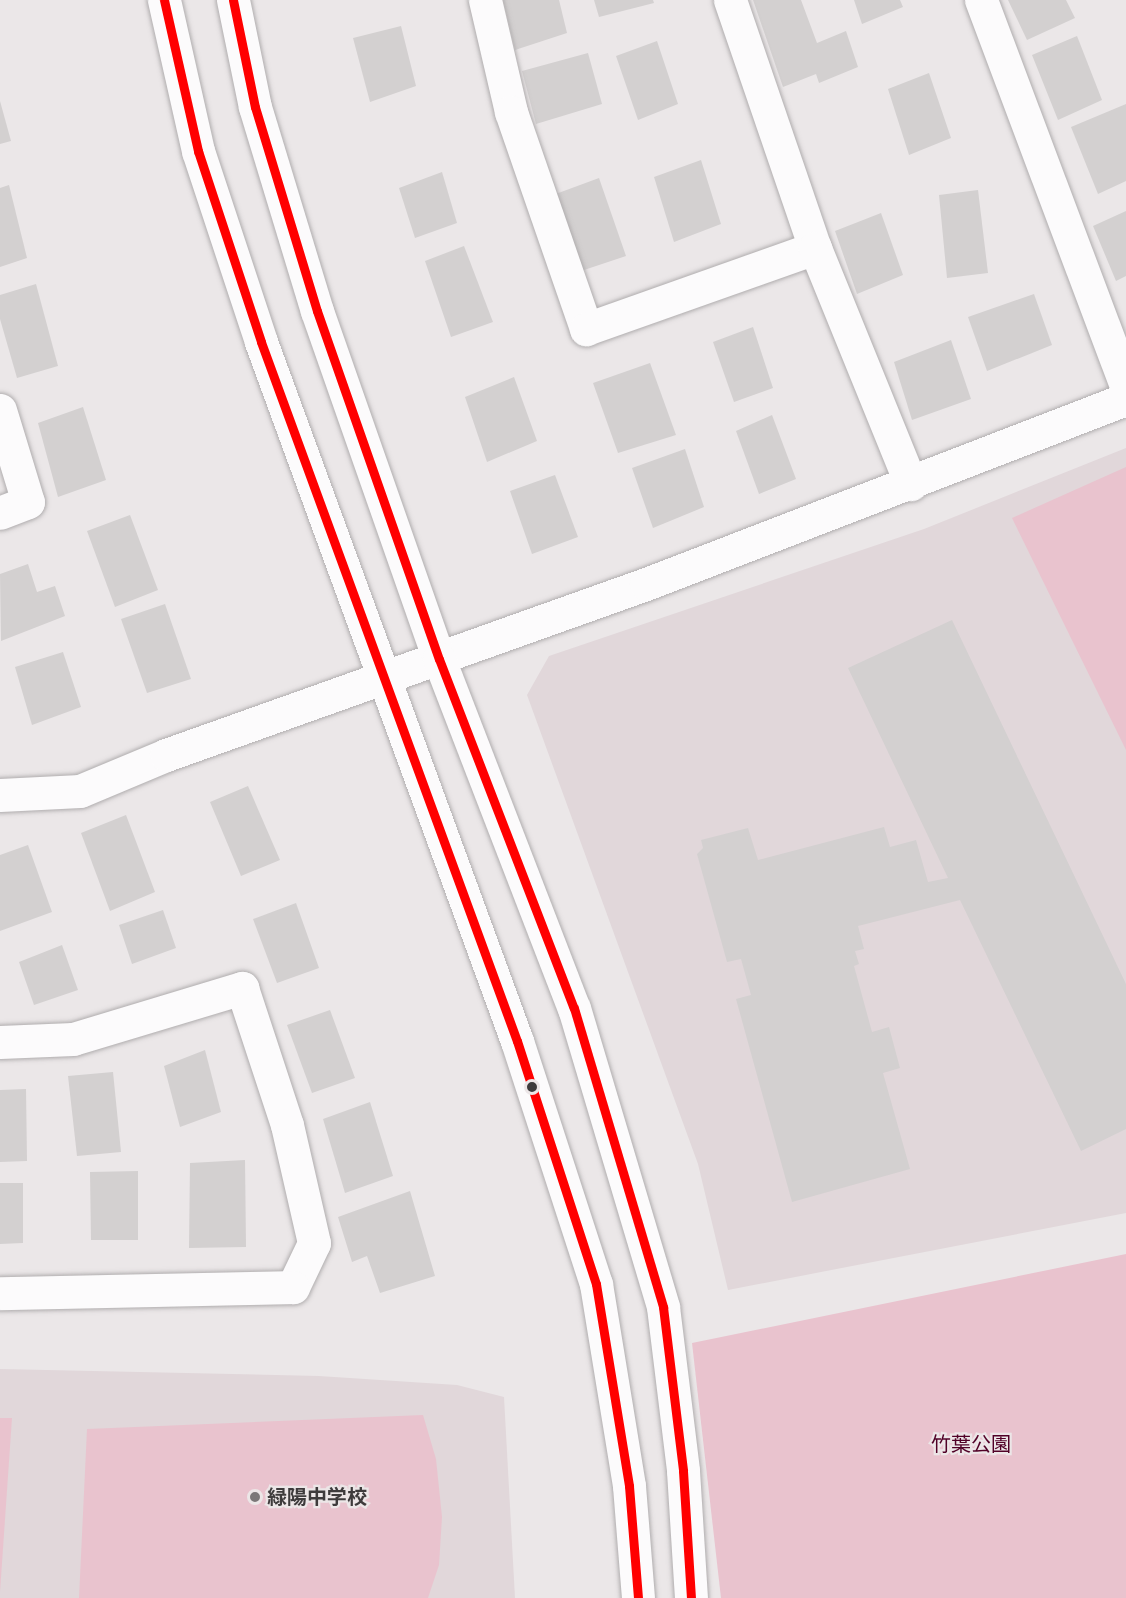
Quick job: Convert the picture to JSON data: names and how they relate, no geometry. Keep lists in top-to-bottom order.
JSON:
{
  "parks": ["竹葉公園"],
  "places": ["緑陽中学校"]
}
